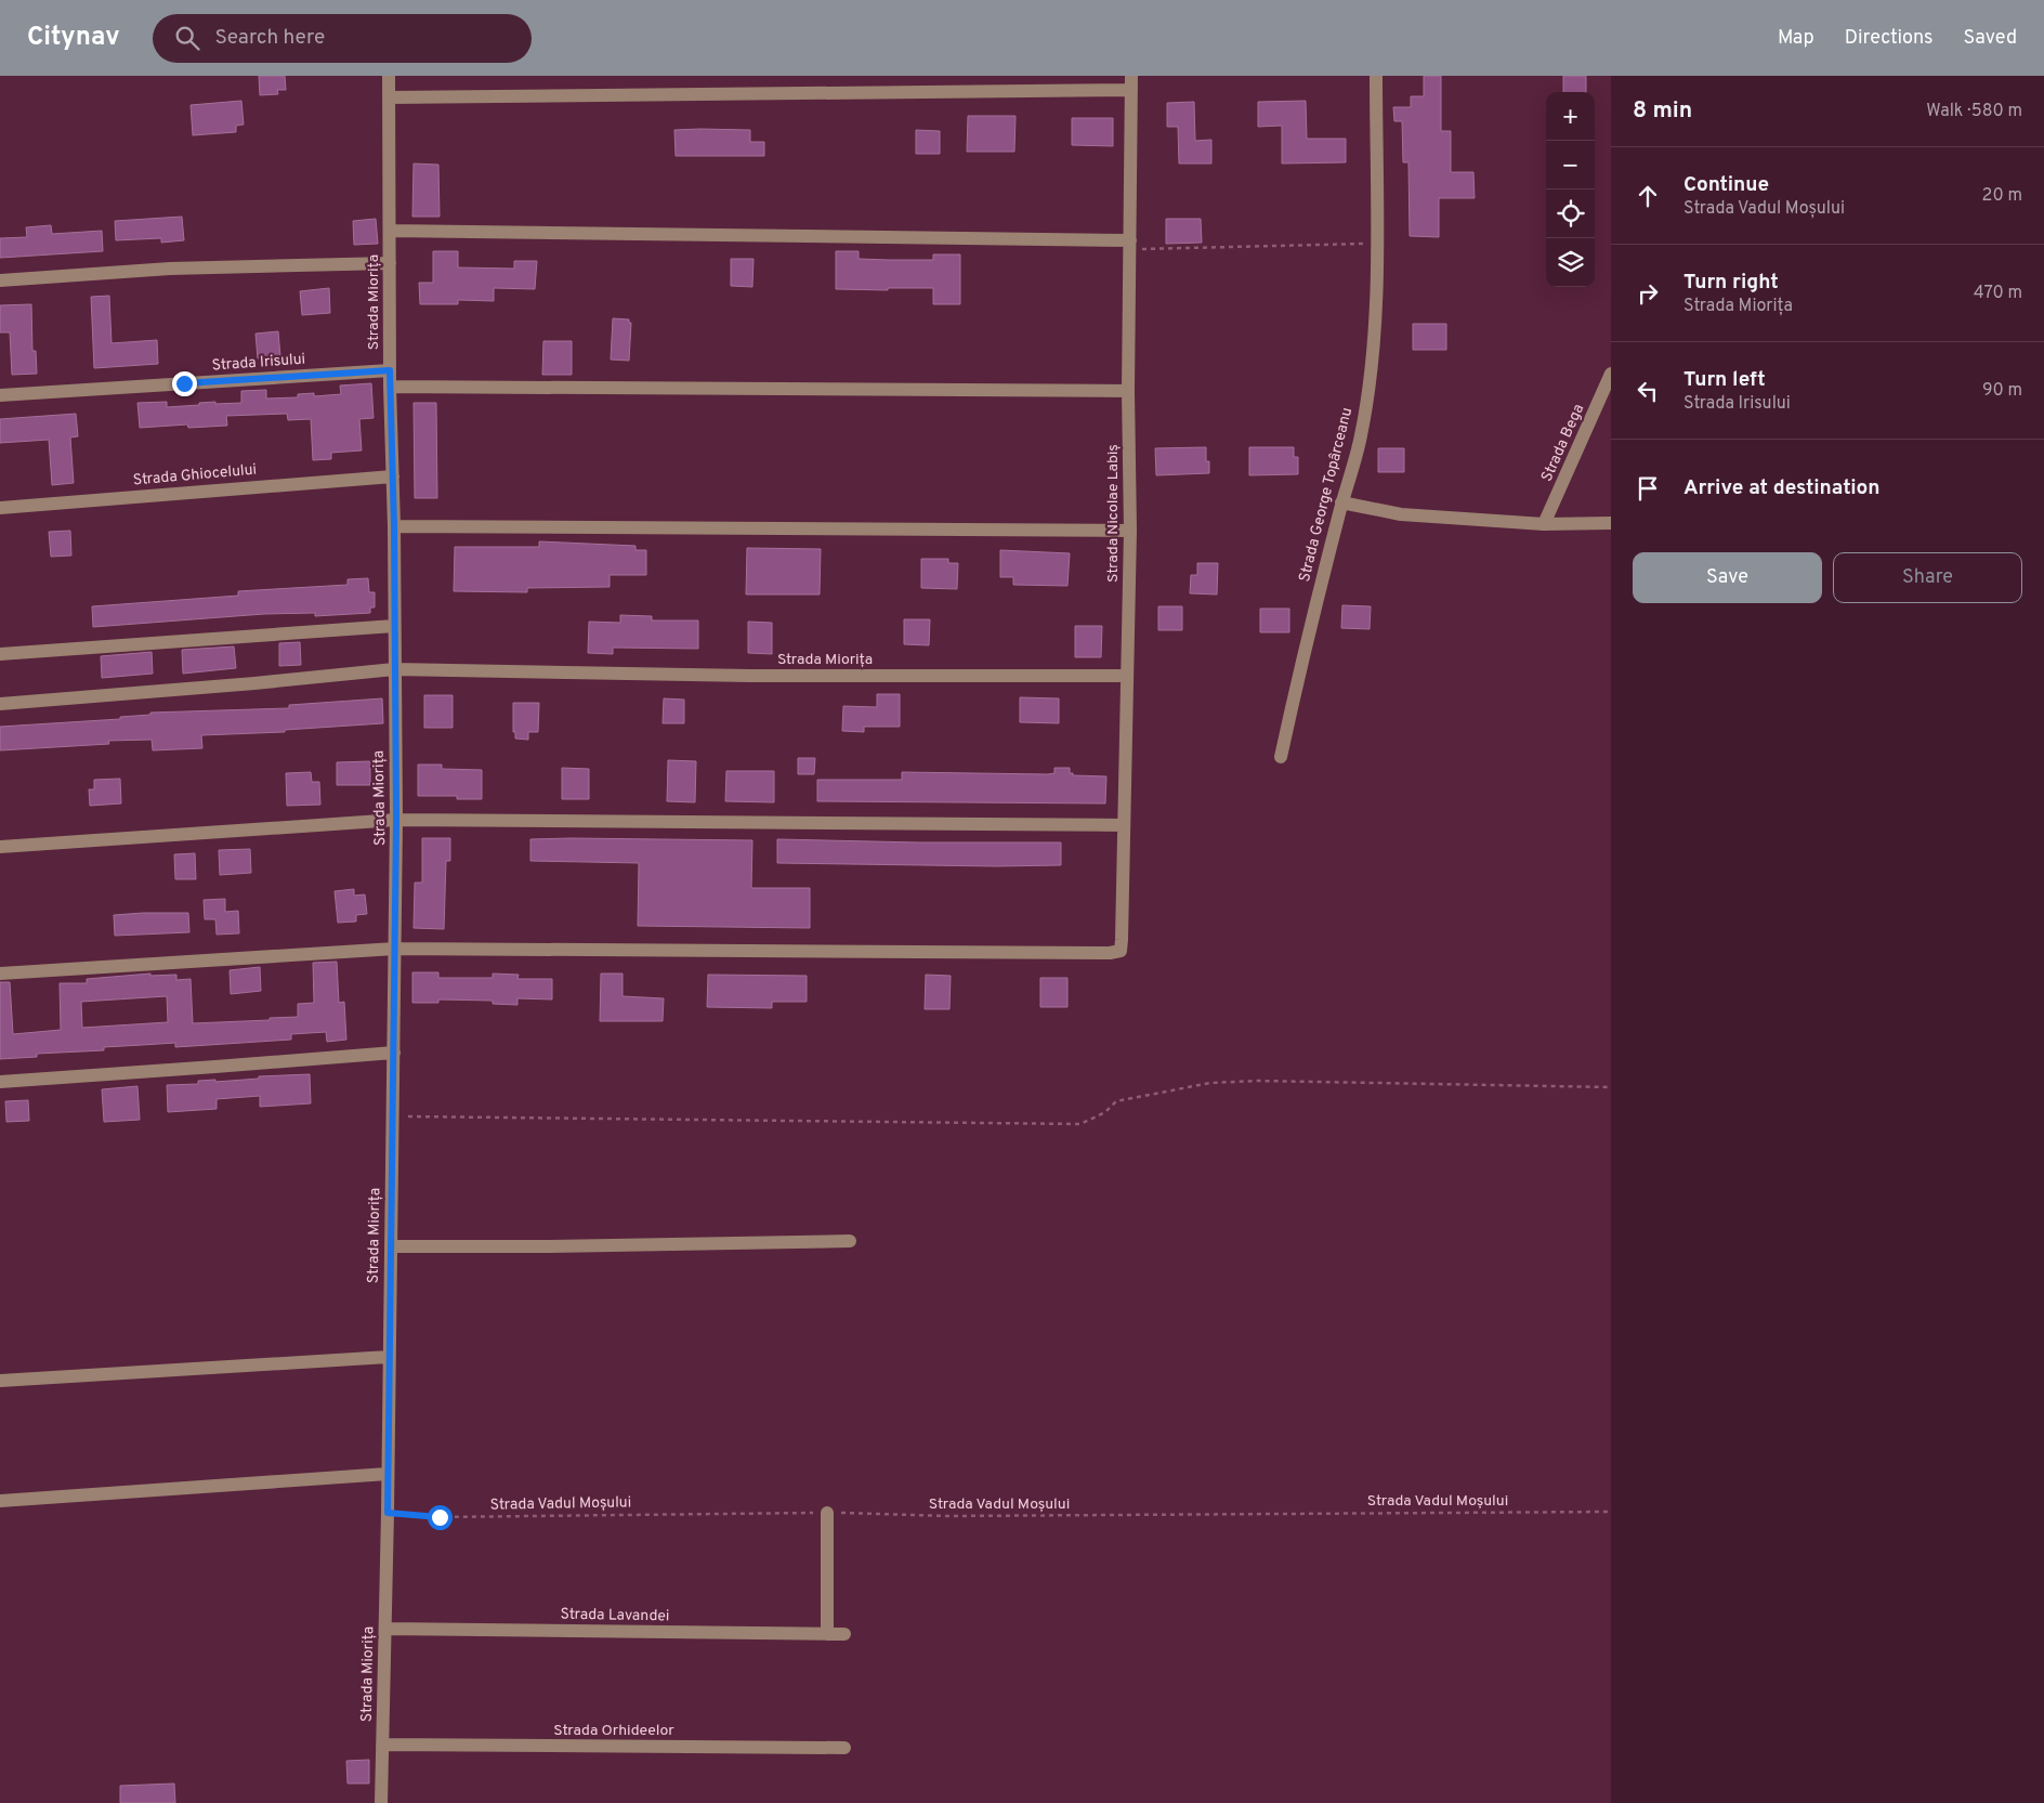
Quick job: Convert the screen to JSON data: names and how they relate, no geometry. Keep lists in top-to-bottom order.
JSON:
{
  "streets": {
    "street": [
      "Strada Miorița",
      "Strada Irisului",
      "Strada Bega",
      "Strada Ghiocelului",
      "Strada George Topârceanu",
      "Strada Nicolae Labiș",
      "Strada Lavandei",
      "Strada Orhideelor"
    ],
    "path": ["Strada Vadul Moșului"]
  },
  "crossings": [
    ["Strada Miorița", "Strada Irisului"],
    ["Strada Miorița", "Strada Ghiocelului"],
    ["Strada Miorița", "Strada Nicolae Labiș"],
    ["Strada Miorița", "Strada Vadul Moșului"],
    ["Strada Miorița", "Strada Lavandei"],
    ["Strada Miorița", "Strada Orhideelor"]
  ],
  "page": {
    "header": "Citynav",
    "search": "Search here",
    "nav": ["Map", "Directions", "Saved"],
    "heading": ["8 min", "Walk · 580 m"],
    "map_buttons": ["+", "−"],
    "list": [
      ["Continue", "Strada Vadul Moșului", "20 m"],
      ["Turn right", "Strada Miorița", "470 m"],
      ["Turn left", "Strada Irisului", "90 m"],
      "Arrive at destination"
    ],
    "buttons": ["Save", "Share"]
  }
}
